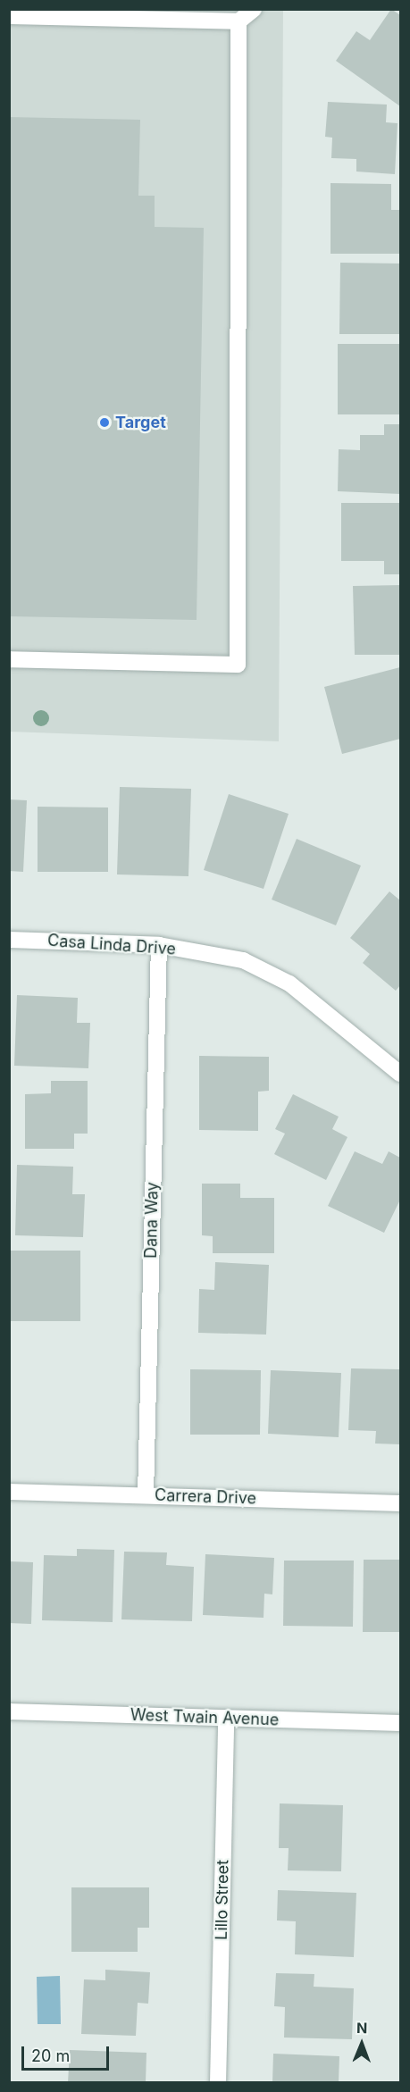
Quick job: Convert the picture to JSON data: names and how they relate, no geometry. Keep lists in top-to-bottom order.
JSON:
{
  "streets": {
    "street": [
      "Casa Linda Drive",
      "Dana Way",
      "Carrera Drive",
      "West Twain Avenue",
      "Lillo Street"
    ]
  },
  "crossings": [
    ["Casa Linda Drive", "Dana Way"],
    ["Dana Way", "Carrera Drive"],
    ["West Twain Avenue", "Lillo Street"]
  ],
  "places": ["Target"],
  "scale_bar": "20 m",
  "north": "top"
}
